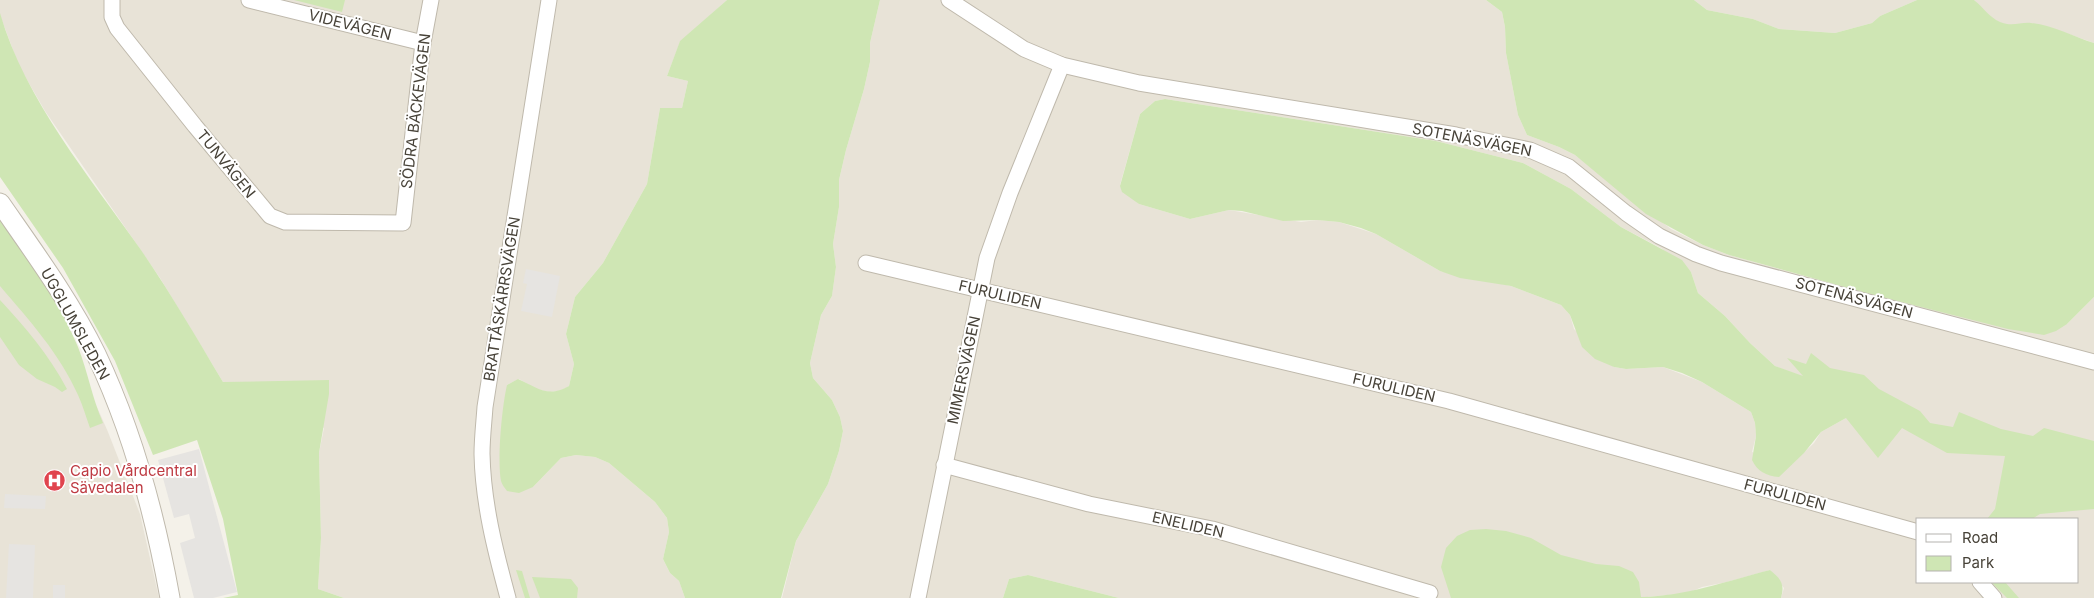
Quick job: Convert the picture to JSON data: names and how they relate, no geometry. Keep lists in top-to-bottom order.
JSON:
{
  "streets": {
    "street": [
      "VIDEVÄGEN",
      "SÖDRA BÄCKEVÄGEN",
      "SOTENÄSVÄGEN",
      "TUNVÄGEN",
      "FURULIDEN",
      "BRATTÅSKÄRRSVÄGEN",
      "UGGLUMSLEDEN",
      "MIMERSVÄGEN",
      "ENELIDEN"
    ]
  },
  "crossings": [
    ["VIDEVÄGEN", "SÖDRA BÄCKEVÄGEN"],
    ["SÖDRA BÄCKEVÄGEN", "TUNVÄGEN"],
    ["SOTENÄSVÄGEN", "MIMERSVÄGEN"],
    ["FURULIDEN", "MIMERSVÄGEN"],
    ["MIMERSVÄGEN", "ENELIDEN"]
  ],
  "places": {
    "hospital": ["Capio Vårdcentral Sävedalen"]
  },
  "legend": ["Road", "Park"]
}
